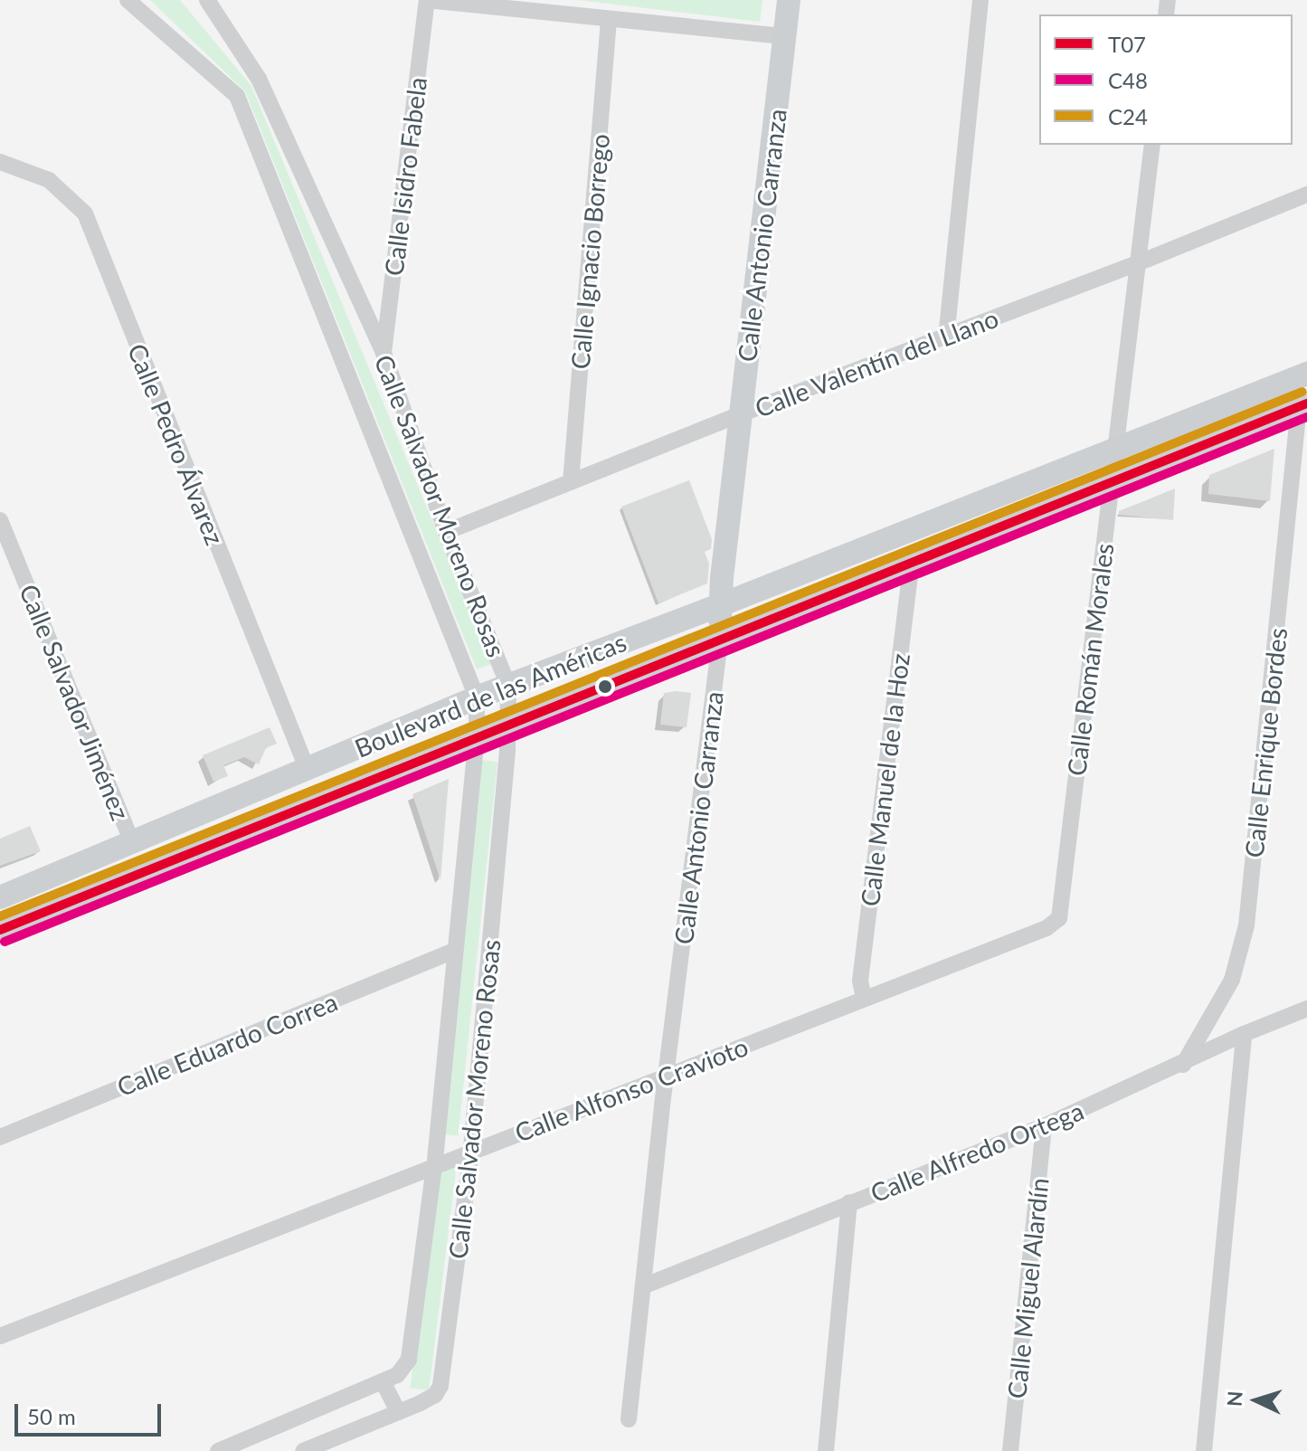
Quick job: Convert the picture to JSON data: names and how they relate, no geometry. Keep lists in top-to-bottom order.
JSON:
{
  "streets": {
    "main road": ["Calle Antonio Carranza", "Boulevard de las Américas"],
    "street": [
      "Calle Isidro Fabela",
      "Calle Ignacio Borrego",
      "Calle Valentín del Llano",
      "Calle Pedro Álvarez",
      "Calle Salvador Moreno Rosas",
      "Calle Román Morales",
      "Calle Salvador Jiménez",
      "Calle Enrique Bordes",
      "Calle Manuel de la Hoz",
      "Calle Eduardo Correa",
      "Calle Alfonso Cravioto",
      "Calle Alfredo Ortega",
      "Calle Miguel Alardín"
    ]
  },
  "crossings": [
    ["Calle Isidro Fabela", "Calle Salvador Moreno Rosas"],
    ["Calle Antonio Carranza", "Calle Valentín del Llano"],
    ["Calle Antonio Carranza", "Boulevard de las Américas"],
    ["Calle Antonio Carranza", "Calle Alfonso Cravioto"],
    ["Calle Antonio Carranza", "Calle Alfredo Ortega"],
    ["Calle Ignacio Borrego", "Calle Valentín del Llano"],
    ["Calle Valentín del Llano", "Calle Salvador Moreno Rosas"],
    ["Calle Valentín del Llano", "Calle Román Morales"],
    ["Calle Pedro Álvarez", "Boulevard de las Américas"],
    ["Calle Salvador Moreno Rosas", "Boulevard de las Américas"],
    ["Calle Salvador Moreno Rosas", "Calle Eduardo Correa"],
    ["Calle Salvador Moreno Rosas", "Calle Alfonso Cravioto"],
    ["Calle Román Morales", "Boulevard de las Américas"],
    ["Calle Román Morales", "Calle Alfonso Cravioto"],
    ["Boulevard de las Américas", "Calle Salvador Jiménez"],
    ["Boulevard de las Américas", "Calle Enrique Bordes"],
    ["Boulevard de las Américas", "Calle Manuel de la Hoz"],
    ["Calle Enrique Bordes", "Calle Alfredo Ortega"],
    ["Calle Manuel de la Hoz", "Calle Alfonso Cravioto"],
    ["Calle Alfredo Ortega", "Calle Miguel Alardín"]
  ],
  "lines": ["transit line C24", "transit line T07", "transit line C48"],
  "legend": ["T07", "C48", "C24"],
  "scale_bar": "50 m",
  "north": "left"
}
